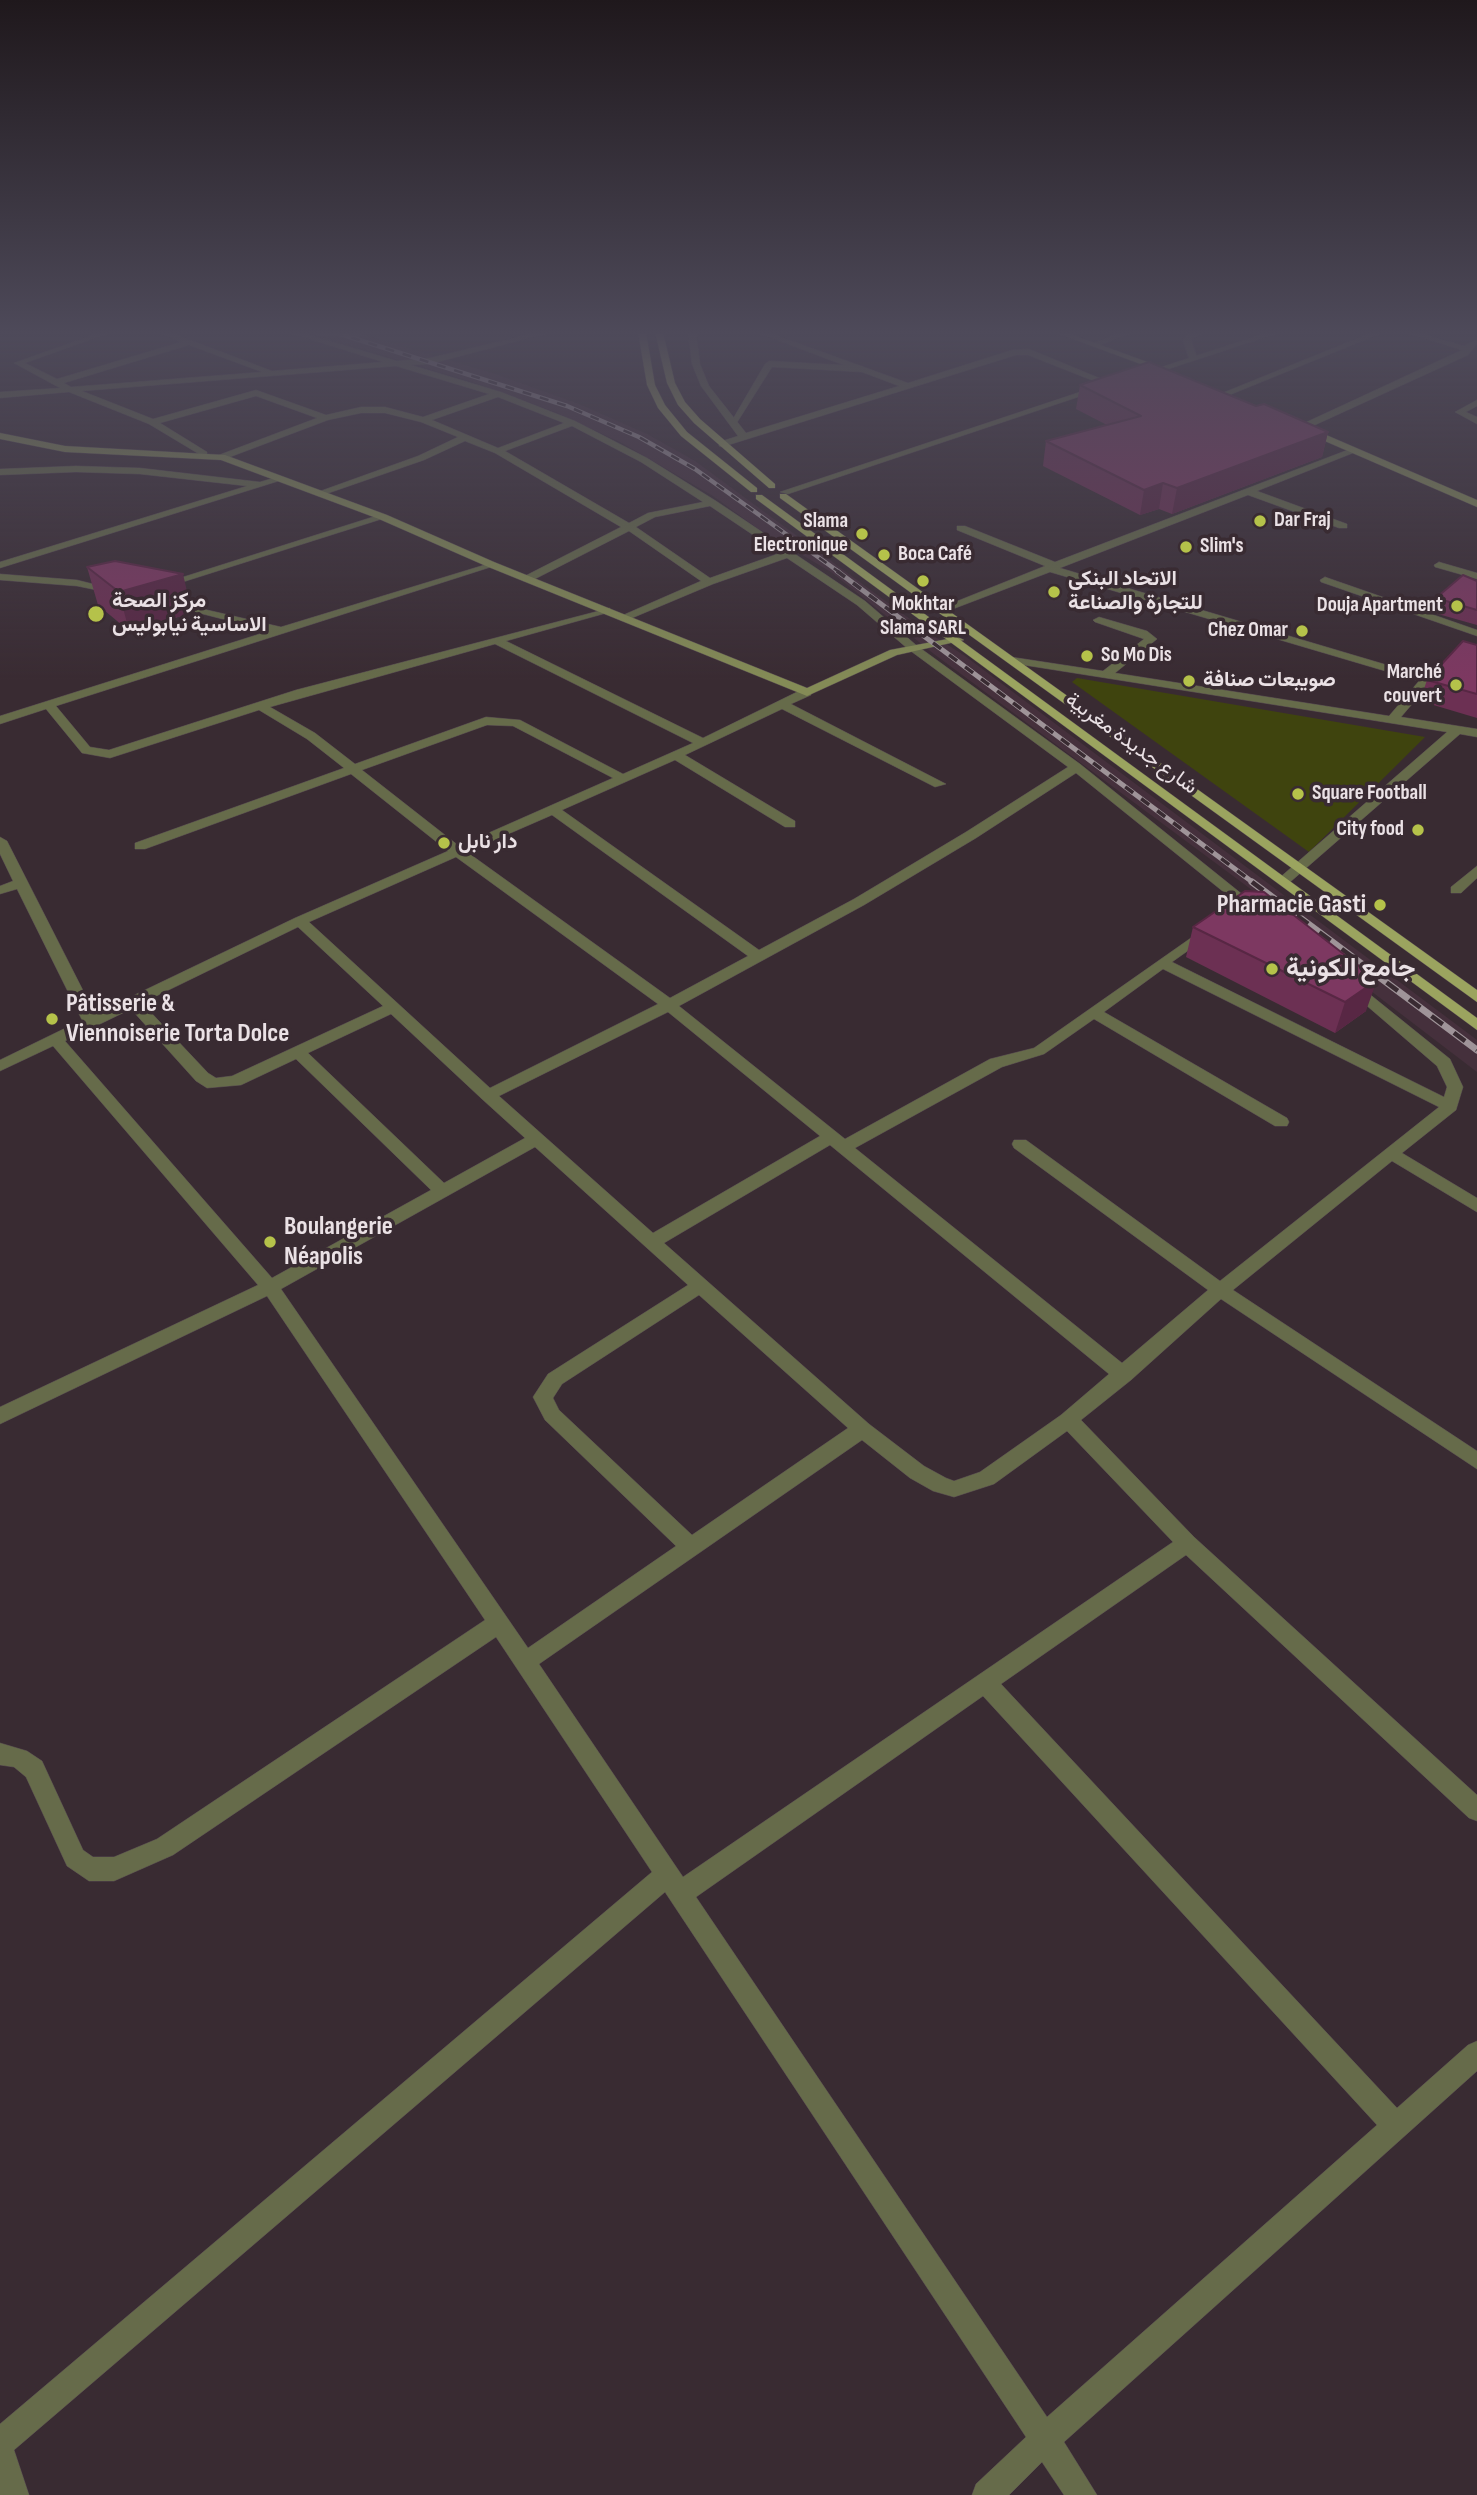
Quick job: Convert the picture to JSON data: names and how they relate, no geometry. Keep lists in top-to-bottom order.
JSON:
{
  "streets": {
    "main road": ["شارع جديدة مغربية"]
  },
  "places": [
    "Dar Fraj",
    "Slama Electronique",
    "Slim's",
    "Boca Café",
    "Mokhtar Slama SARL",
    "الاتحاد البنكي للتجارة والصناعة",
    "Douja Apartment",
    "مركز الصحة الاساسية نيابوليس",
    "Chez Omar",
    "So Mo Dis",
    "صويبعات صنافة",
    "Marché couvert",
    "Square Football",
    "City food",
    "دار نابل",
    "Pharmacie Gasti",
    "جامع الكونية",
    "Pâtisserie & Viennoiserie Torta Dolce",
    "Boulangerie Néapolis"
  ]
}
